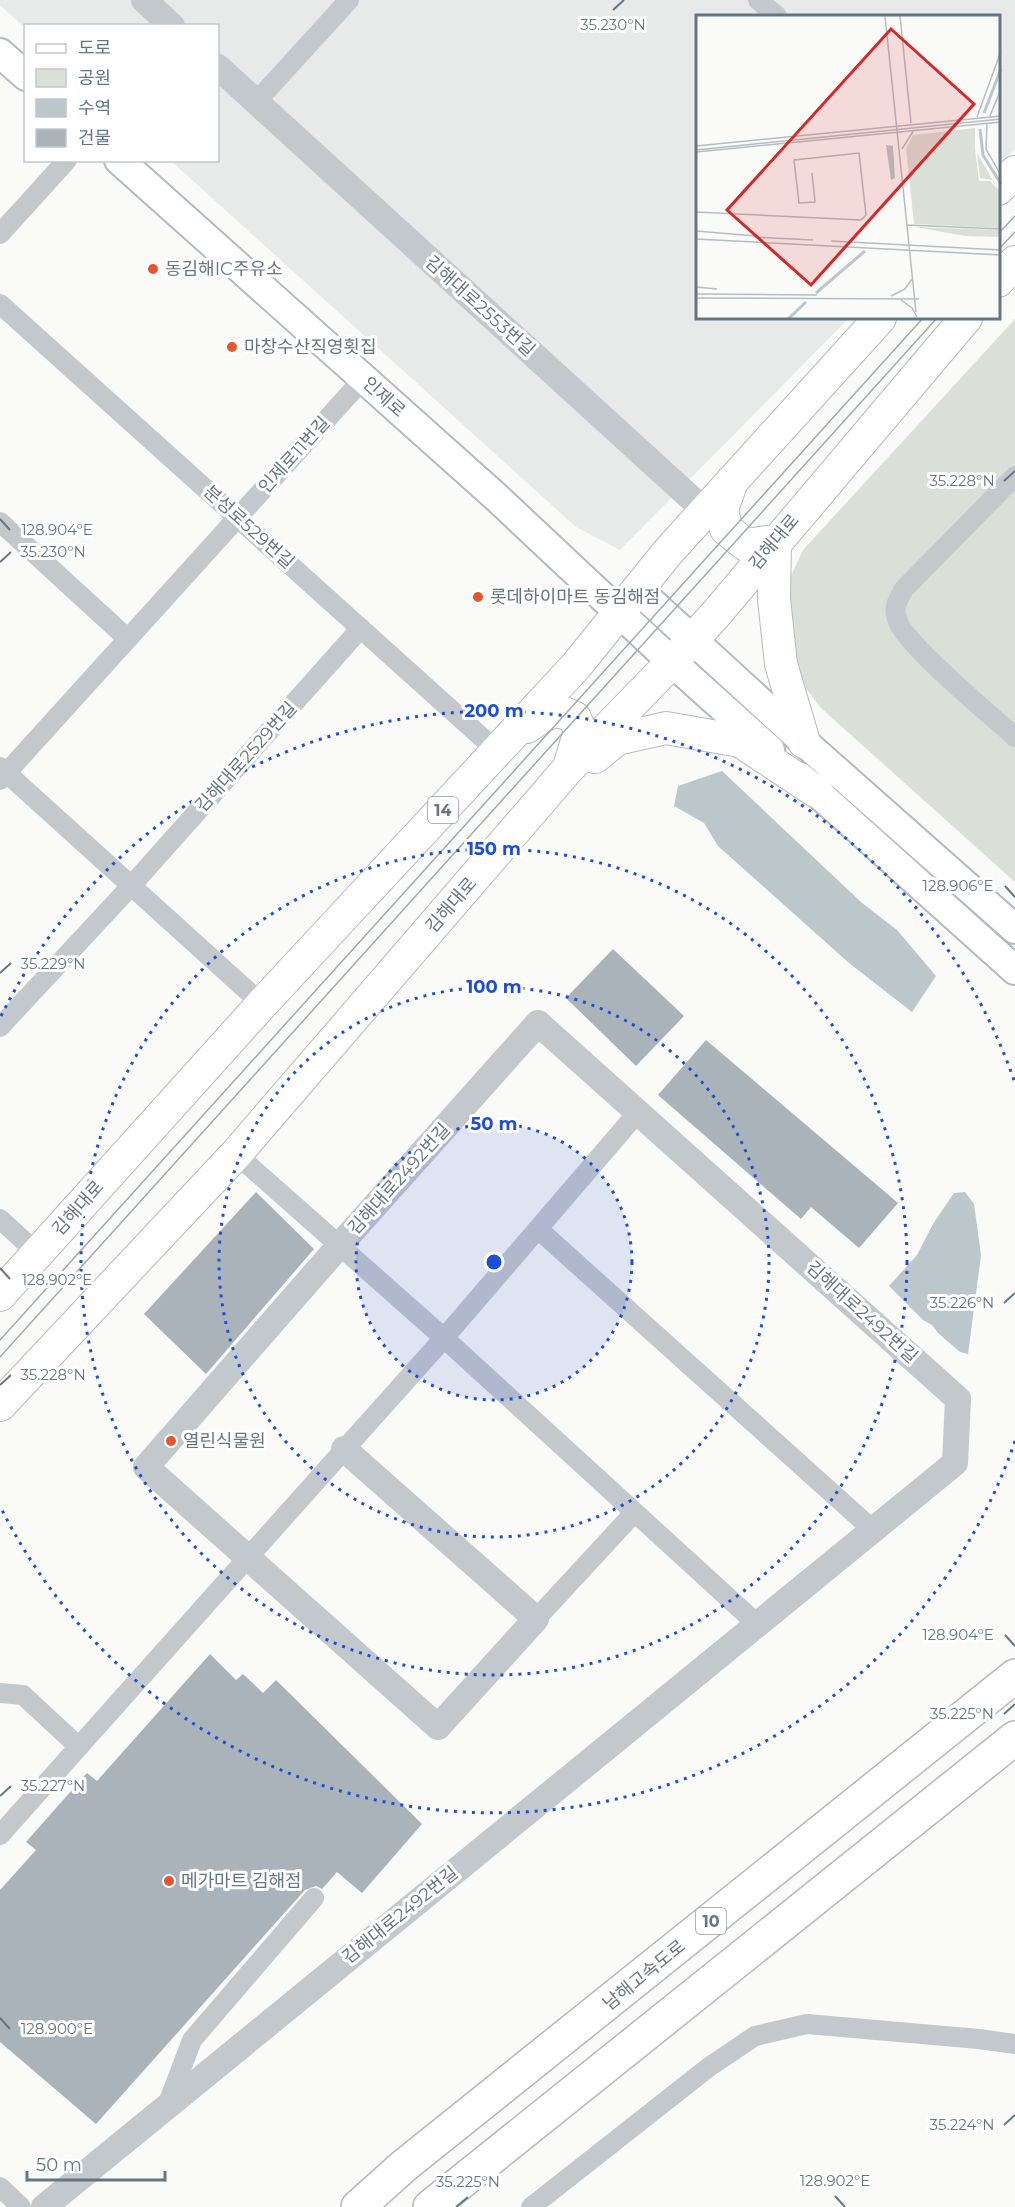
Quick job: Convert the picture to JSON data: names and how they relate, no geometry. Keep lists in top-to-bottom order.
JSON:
{
  "streets": {
    "highway": ["10", "남해고속도로"],
    "main road": ["인제로", "김해대로", "14"],
    "street": [
      "김해대로2553번길",
      "인제로11번길",
      "분성로529번길",
      "김해대로2529번길",
      "김해대로2492번길"
    ]
  },
  "crossings": [
    ["김해대로2553번길", "김해대로"],
    ["인제로", "인제로11번길"],
    ["인제로", "김해대로"],
    ["인제로11번길", "분성로529번길"],
    ["분성로529번길", "김해대로"],
    ["분성로529번길", "김해대로2529번길"]
  ],
  "places": [
    "동김해IC주유소",
    "마창수산직영횟집",
    "롯데하이마트 동김해점",
    "열린식물원",
    "메가마트 김해점"
  ],
  "legend": [
    "도로",
    "공원",
    "수역",
    "건물"
  ],
  "scale_bar": "50 m",
  "coordinates": [
    "35.230°N",
    "35.228°N",
    "128.904°E",
    "128.906°E",
    "35.229°N",
    "128.902°E",
    "35.226°N",
    "35.225°N",
    "35.227°N",
    "128.900°E",
    "35.224°N"
  ],
  "rings": [
    "200 m",
    "150 m",
    "100 m",
    "50 m"
  ]
}
